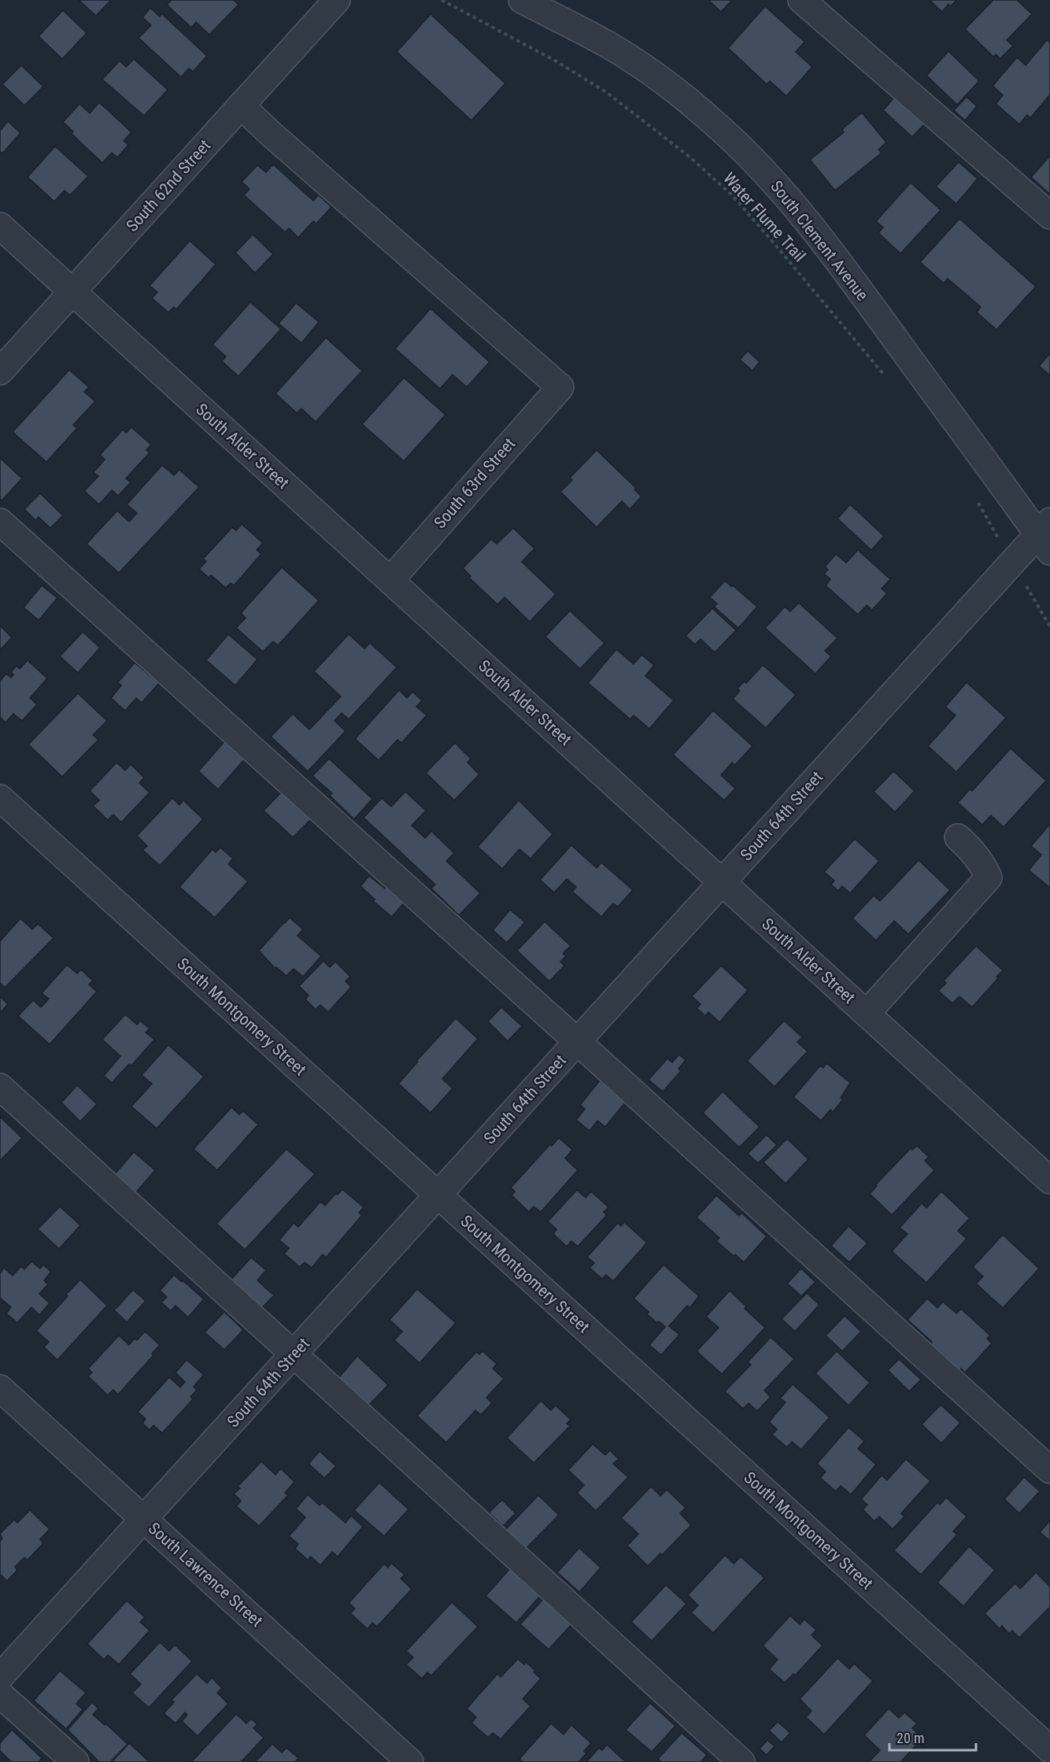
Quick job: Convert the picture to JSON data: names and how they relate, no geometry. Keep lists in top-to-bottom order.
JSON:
{
  "streets": {
    "street": [
      "South 62nd Street",
      "South Clement Avenue",
      "South Alder Street",
      "South 63rd Street",
      "South 64th Street",
      "South Montgomery Street",
      "South Lawrence Street"
    ],
    "path": ["Water Flume Trail"]
  },
  "crossings": [
    ["South 62nd Street", "South Alder Street"],
    ["South 62nd Street", "South 63rd Street"],
    ["South Clement Avenue", "South 64th Street"],
    ["South Alder Street", "South 63rd Street"],
    ["South Alder Street", "South 64th Street"],
    ["South 64th Street", "South Montgomery Street"],
    ["South 64th Street", "South Lawrence Street"]
  ],
  "scale_bar": "20 m"
}
